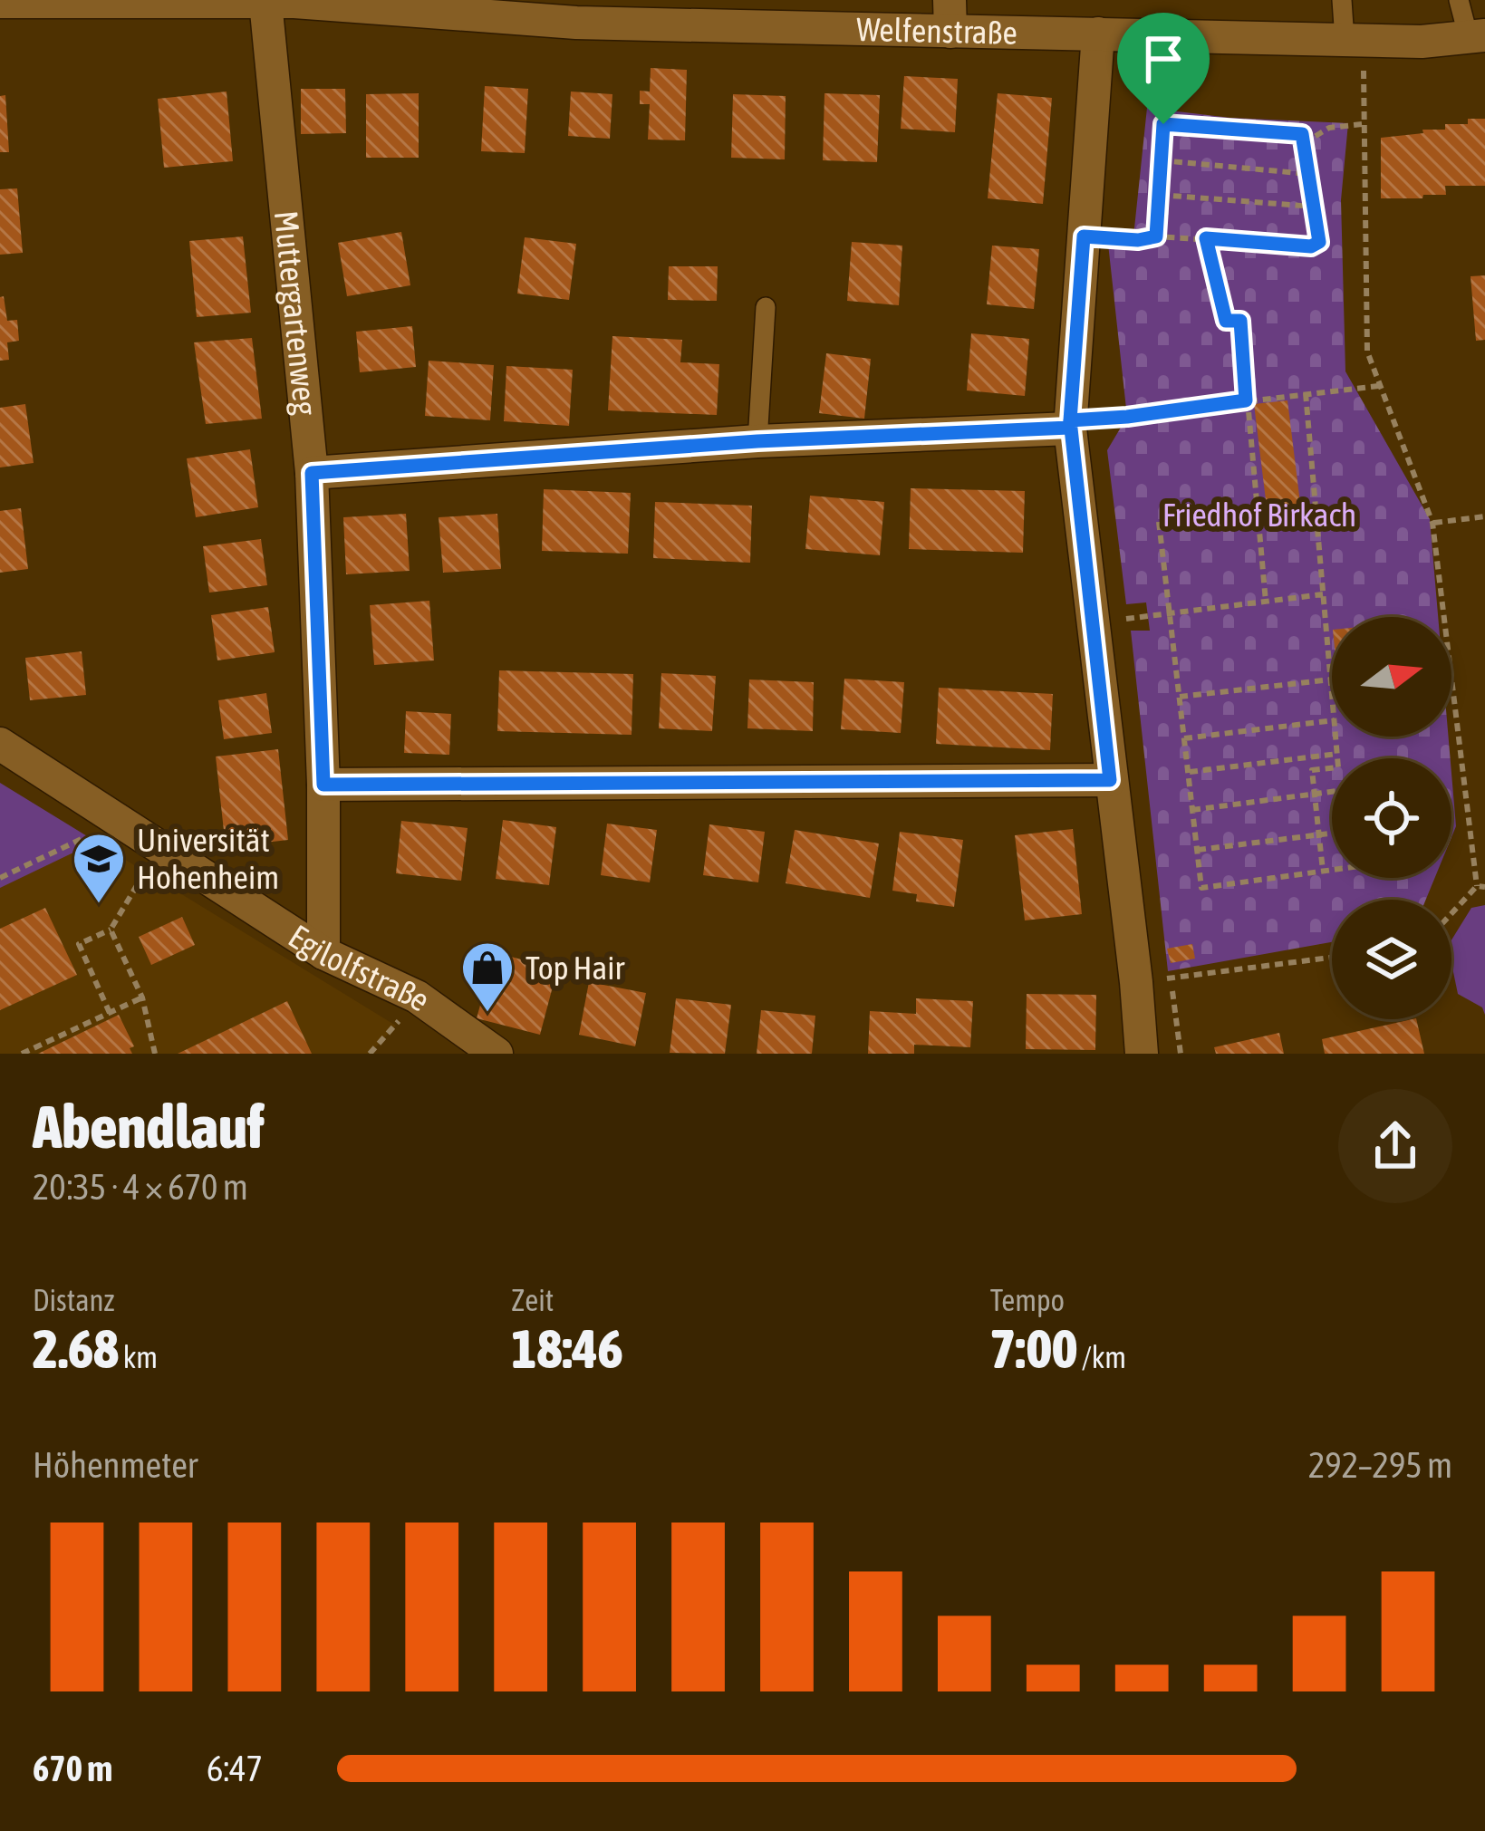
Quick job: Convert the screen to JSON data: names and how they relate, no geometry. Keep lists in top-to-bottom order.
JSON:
{
  "streets": {
    "street": ["Welfenstraße", "Muttergartenweg", "Egilolfstraße"]
  },
  "crossings": [
    ["Welfenstraße", "Muttergartenweg"],
    ["Muttergartenweg", "Egilolfstraße"]
  ],
  "parks": ["Friedhof Birkach"],
  "places": {
    "school or university": ["Universität Hohenheim"],
    "shop": ["Top Hair"]
  },
  "north": "right",
  "page": {
    "heading": ["Abendlauf", "20:35 · 4 × 670 m"],
    "stats": [
      ["Distanz", "2.68 km"],
      ["Zeit", "18:46"],
      ["Tempo", "7:00 /km"]
    ],
    "chart": ["Höhenmeter", "292–295 m"],
    "list": [
      {
        "name": "670 m",
        "note": "6:47"
      }
    ]
  }
}
